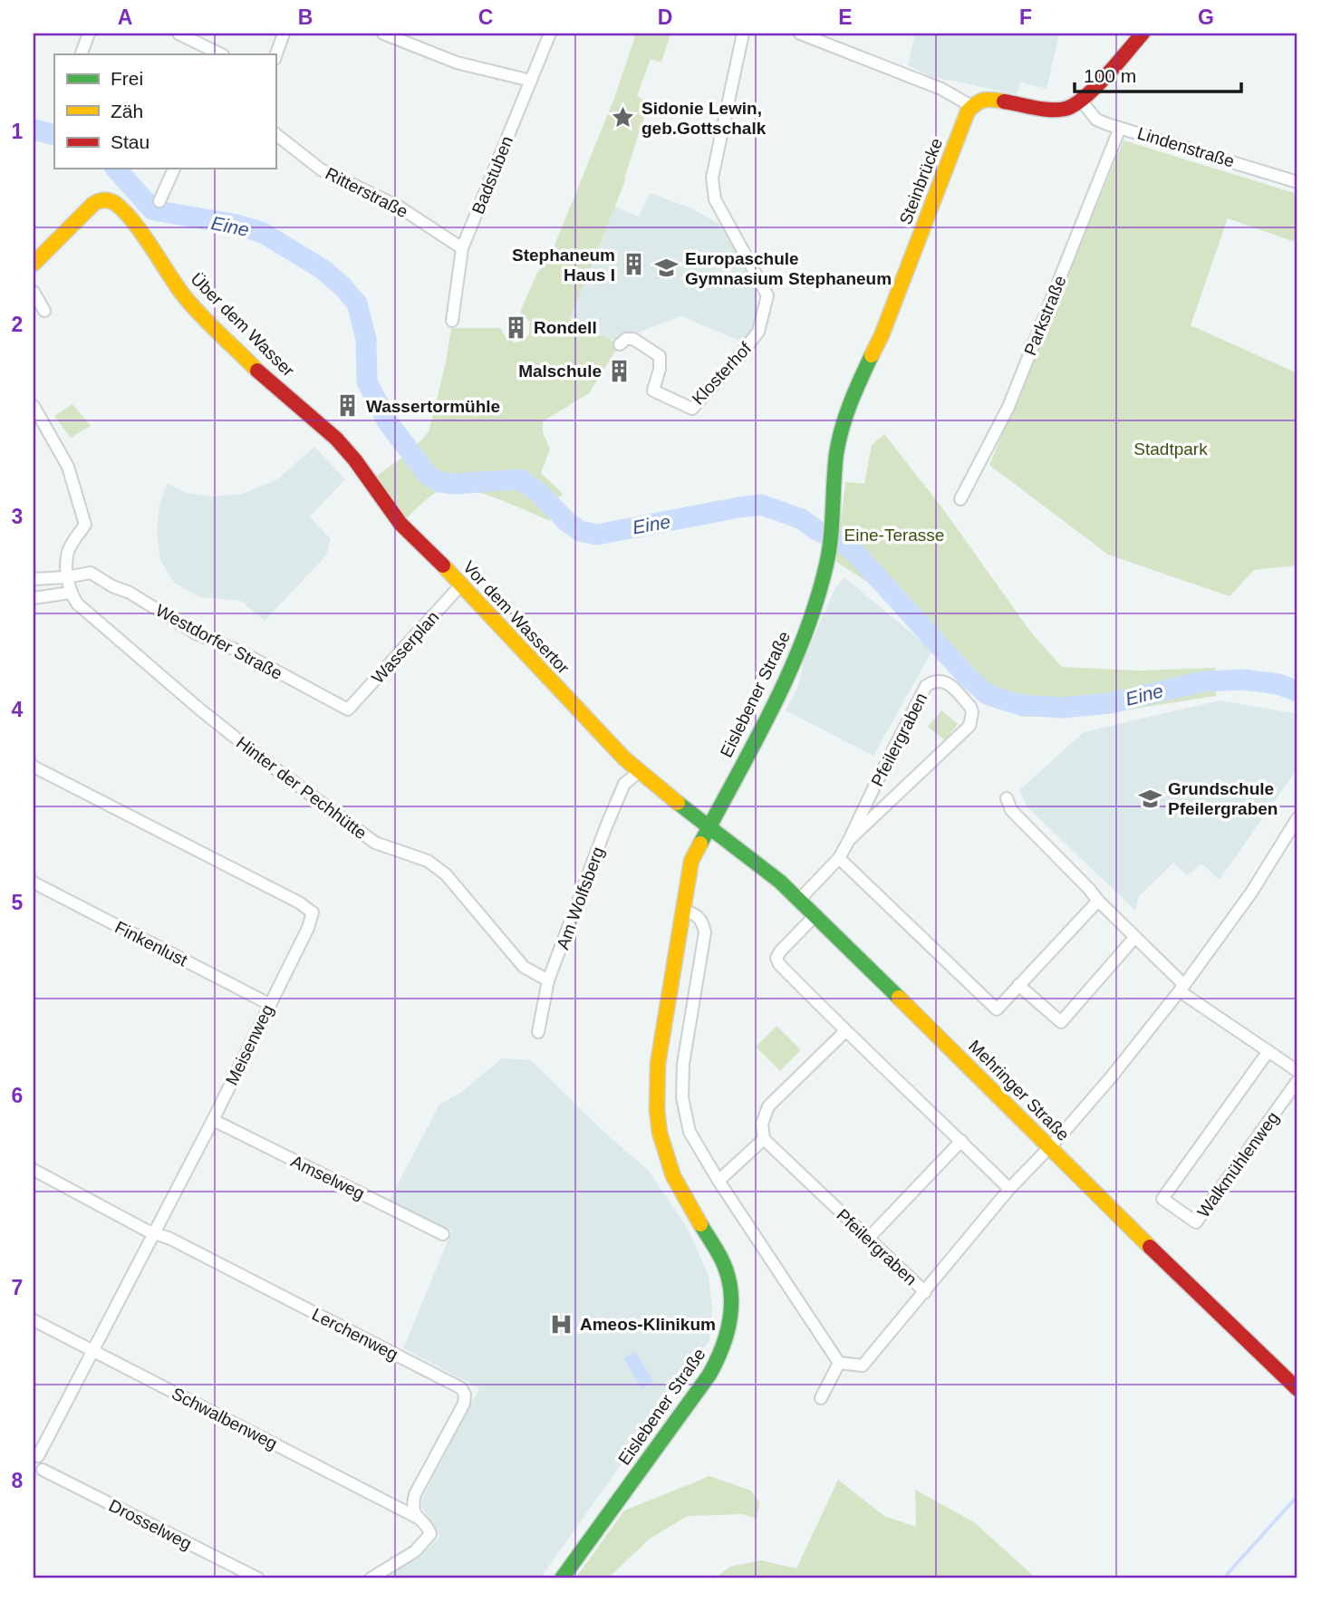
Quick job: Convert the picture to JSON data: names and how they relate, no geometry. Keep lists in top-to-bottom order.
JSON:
{
  "streets": {
    "main road": [
      "Steinbrücke",
      "Über dem Wasser",
      "Vor dem Wassertor",
      "Eislebener Straße",
      "Mehringer Straße"
    ],
    "street": [
      "Lindenstraße",
      "Badstuben",
      "Ritterstraße",
      "Parkstraße",
      "Klosterhof",
      "Westdorfer Straße",
      "Wasserplan",
      "Pfeilergraben",
      "Hinter der Pechhütte",
      "Am Wolfsberg",
      "Finkenlust",
      "Meisenweg",
      "Walkmühlenweg",
      "Amselweg",
      "Lerchenweg",
      "Schwalbenweg",
      "Drosselweg"
    ]
  },
  "crossings": [
    ["Lindenstraße", "Parkstraße"],
    ["Badstuben", "Ritterstraße"],
    ["Steinbrücke", "Eislebener Straße"],
    ["Über dem Wasser", "Vor dem Wassertor"],
    ["Vor dem Wassertor", "Wasserplan"],
    ["Vor dem Wassertor", "Eislebener Straße"],
    ["Vor dem Wassertor", "Am Wolfsberg"],
    ["Vor dem Wassertor", "Mehringer Straße"],
    ["Westdorfer Straße", "Wasserplan"],
    ["Westdorfer Straße", "Hinter der Pechhütte"],
    ["Eislebener Straße", "Mehringer Straße"],
    ["Pfeilergraben", "Mehringer Straße"],
    ["Hinter der Pechhütte", "Am Wolfsberg"],
    ["Finkenlust", "Meisenweg"],
    ["Meisenweg", "Amselweg"],
    ["Meisenweg", "Lerchenweg"],
    ["Meisenweg", "Schwalbenweg"],
    ["Meisenweg", "Drosselweg"],
    ["Lerchenweg", "Schwalbenweg"]
  ],
  "water": ["Eine"],
  "parks": ["Stadtpark", "Eine-Terasse"],
  "places": {
    "place": ["Sidonie Lewin, geb.Gottschalk"],
    "building": [
      "Stephaneum Haus I",
      "Rondell",
      "Malschule",
      "Wassertormühle"
    ],
    "school or university": ["Europaschule Gymnasium Stephaneum", "Grundschule Pfeilergraben"],
    "hospital": ["Ameos-Klinikum"]
  },
  "legend": ["Frei", "Zäh", "Stau"],
  "scale_bar": "100 m",
  "grid": {
    "columns": [
      "A",
      "B",
      "C",
      "D",
      "E",
      "F",
      "G"
    ],
    "rows": [
      "1",
      "2",
      "3",
      "4",
      "5",
      "6",
      "7",
      "8"
    ]
  }
}
